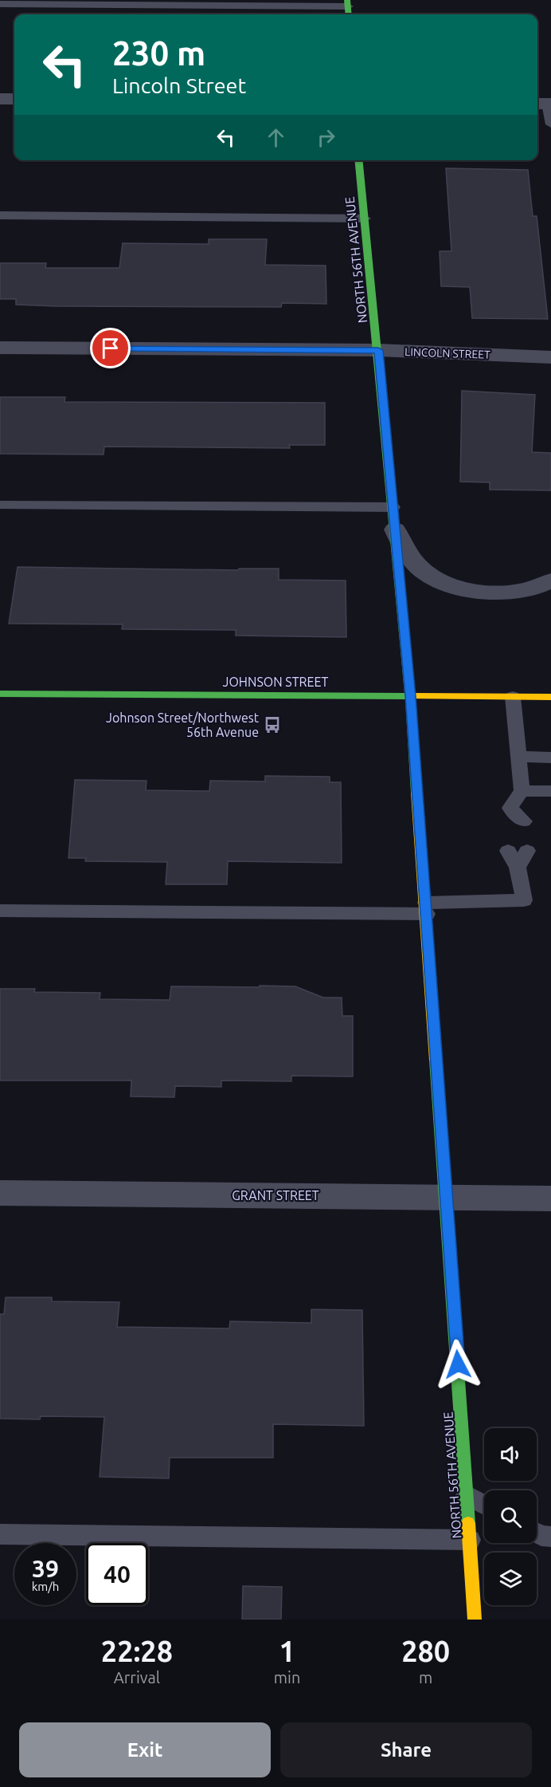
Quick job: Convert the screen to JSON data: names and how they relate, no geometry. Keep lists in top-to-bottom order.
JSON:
{
  "streets": {
    "street": [
      "NORTH 56TH AVENUE",
      "LINCOLN STREET",
      "JOHNSON STREET",
      "GRANT STREET"
    ]
  },
  "crossings": [
    ["NORTH 56TH AVENUE", "LINCOLN STREET"],
    ["NORTH 56TH AVENUE", "JOHNSON STREET"],
    ["NORTH 56TH AVENUE", "GRANT STREET"]
  ],
  "places": {
    "bus stop": ["Johnson Street/Northwest 56th Avenue"]
  },
  "page": {
    "turn": ["230 m", "Lincoln Street"],
    "speed": "39 km/h",
    "limit": "40",
    "eta": [
      "22:28",
      "Arrival",
      "1",
      "min",
      "280",
      "m"
    ],
    "buttons": ["Exit", "Share"]
  }
}
